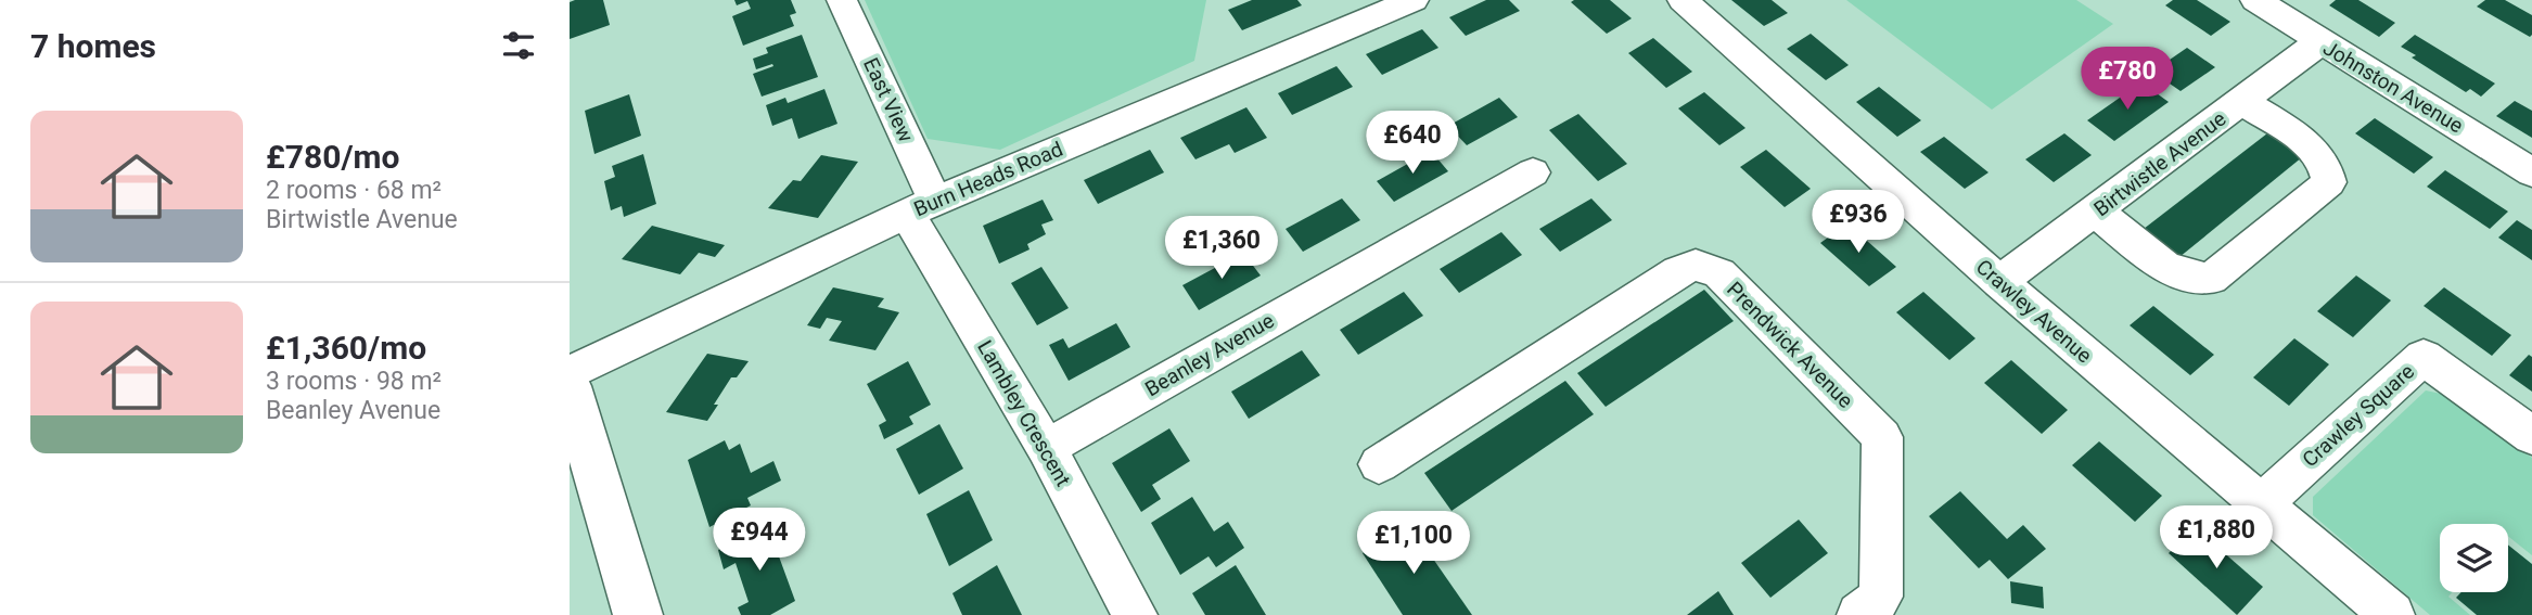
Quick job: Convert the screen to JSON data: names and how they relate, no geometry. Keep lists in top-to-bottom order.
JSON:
{
  "streets": {
    "street": [
      "Johnston Avenue",
      "East View",
      "Birtwistle Avenue",
      "Burn Heads Road",
      "Crawley Avenue",
      "Prendwick Avenue",
      "Beanley Avenue",
      "Lambley Crescent",
      "Crawley Square"
    ]
  },
  "crossings": [
    ["Johnston Avenue", "Birtwistle Avenue"],
    ["East View", "Burn Heads Road"],
    ["East View", "Lambley Crescent"],
    ["Birtwistle Avenue", "Crawley Avenue"],
    ["Burn Heads Road", "Lambley Crescent"],
    ["Crawley Avenue", "Crawley Square"],
    ["Beanley Avenue", "Lambley Crescent"]
  ],
  "page": {
    "heading": "7 homes",
    "price": [
      "£780",
      "£640",
      "£936",
      "£1,360",
      "£1,880",
      "£944",
      "£1,100"
    ],
    "list": [
      {
        "name": "£780/mo",
        "note": "2 rooms · 68 m² · Birtwistle Avenue"
      },
      {
        "name": "£1,360/mo",
        "note": "3 rooms · 98 m² · Beanley Avenue"
      }
    ]
  }
}
